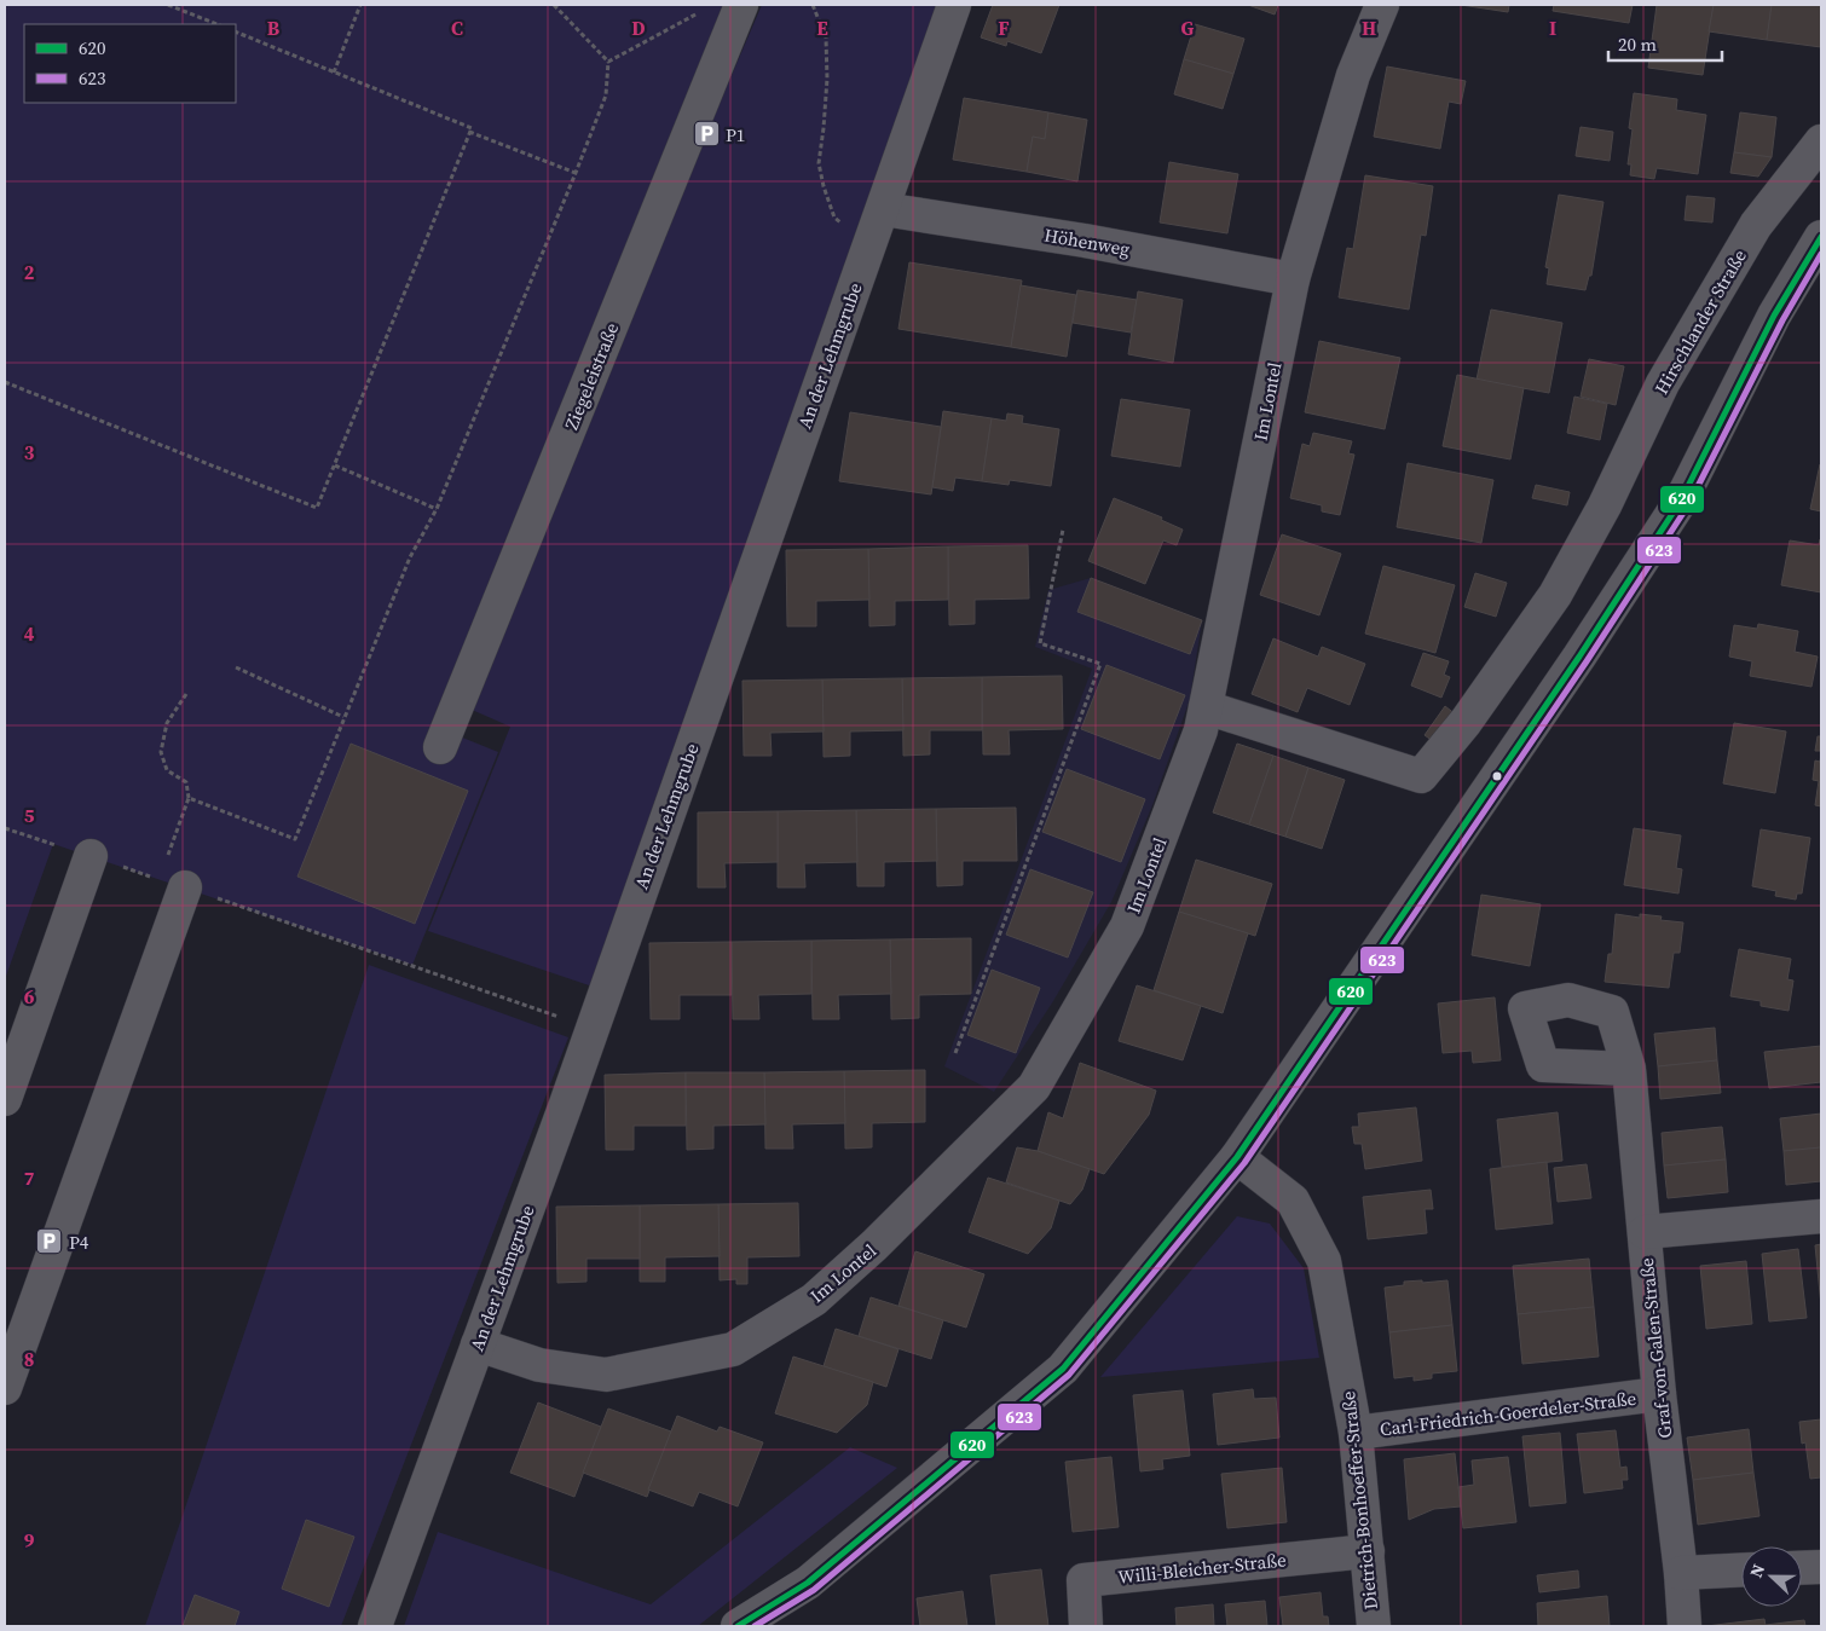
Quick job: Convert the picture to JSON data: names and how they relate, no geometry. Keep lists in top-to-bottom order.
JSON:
{
  "streets": {
    "street": [
      "Höhenweg",
      "Hirschlander Straße",
      "An der Lehmgrube",
      "Ziegeleistraße",
      "Im Lontel",
      "Graf-von-Galen-Straße",
      "Carl-Friedrich-Goerdeler-Straße",
      "Dietrich-Bonhoeffer-Straße",
      "Willi-Bleicher-Straße"
    ]
  },
  "crossings": [
    ["Höhenweg", "An der Lehmgrube"],
    ["Höhenweg", "Im Lontel"],
    ["Hirschlander Straße", "Im Lontel"],
    ["An der Lehmgrube", "Im Lontel"],
    ["Graf-von-Galen-Straße", "Carl-Friedrich-Goerdeler-Straße"],
    ["Carl-Friedrich-Goerdeler-Straße", "Dietrich-Bonhoeffer-Straße"],
    ["Dietrich-Bonhoeffer-Straße", "Willi-Bleicher-Straße"]
  ],
  "places": {
    "parking": ["P1", "P4"]
  },
  "lines": ["transit line 620", "transit line 623"],
  "legend": ["620", "623"],
  "scale_bar": "20 m",
  "north": "left",
  "grid": {
    "columns": [
      "B",
      "C",
      "D",
      "E",
      "F",
      "G",
      "H",
      "I"
    ],
    "rows": [
      "2",
      "3",
      "4",
      "5",
      "6",
      "7",
      "8",
      "9"
    ]
  }
}
